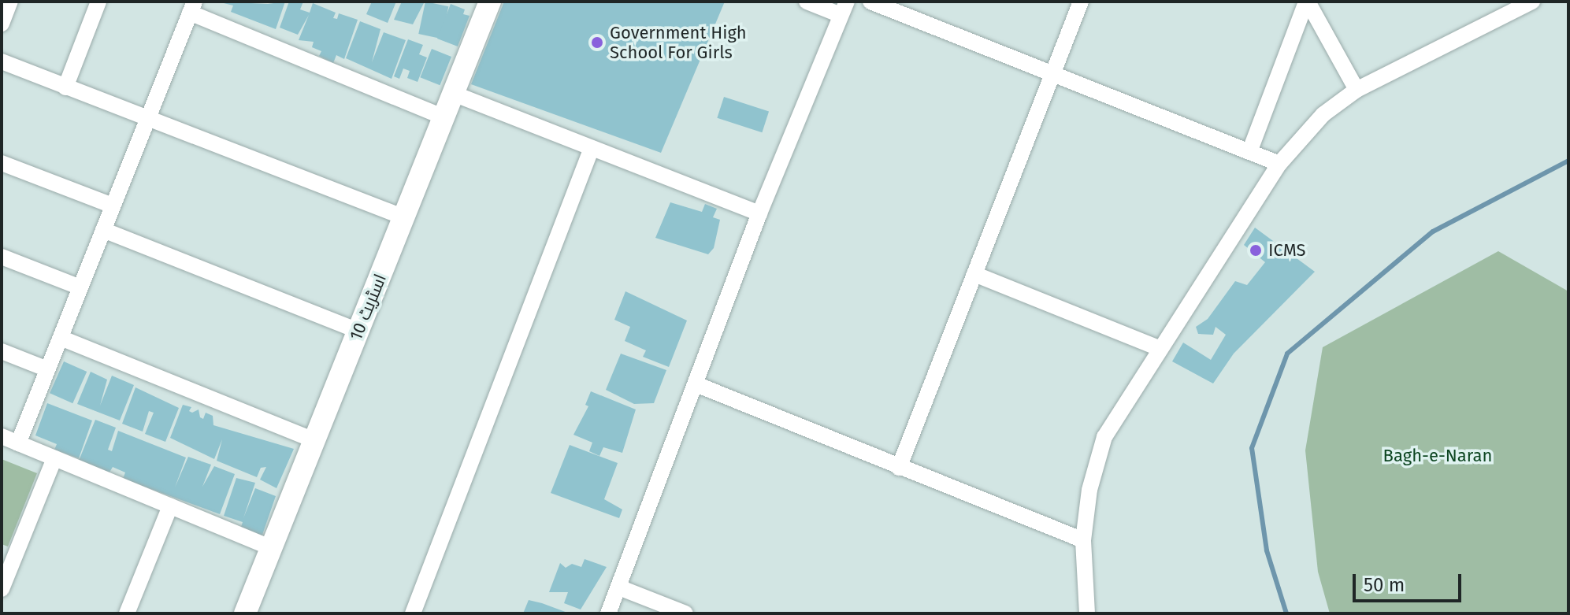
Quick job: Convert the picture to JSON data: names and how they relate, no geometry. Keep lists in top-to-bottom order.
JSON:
{
  "streets": {
    "street": ["اسٹریٹ 10"]
  },
  "parks": ["Bagh-e-Naran"],
  "places": ["Government High School For Girls", "ICMS"],
  "scale_bar": "50 m"
}
